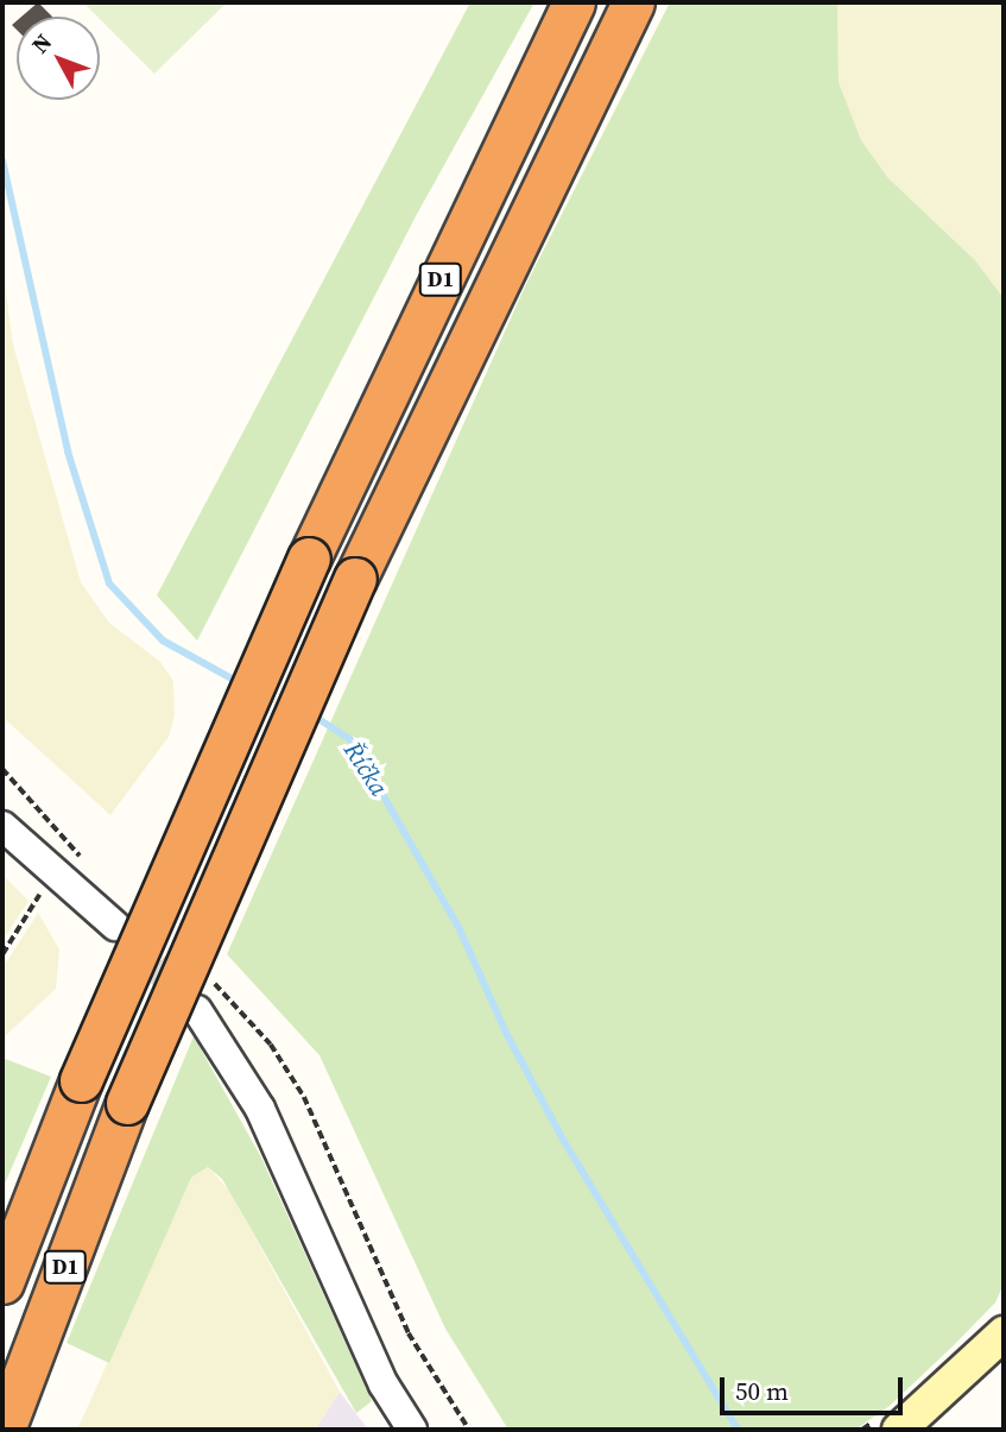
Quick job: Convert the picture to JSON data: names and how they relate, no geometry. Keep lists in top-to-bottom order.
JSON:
{
  "streets": {
    "highway": ["D1"]
  },
  "water": ["Říčka"],
  "scale_bar": "50 m",
  "north": "top left"
}
